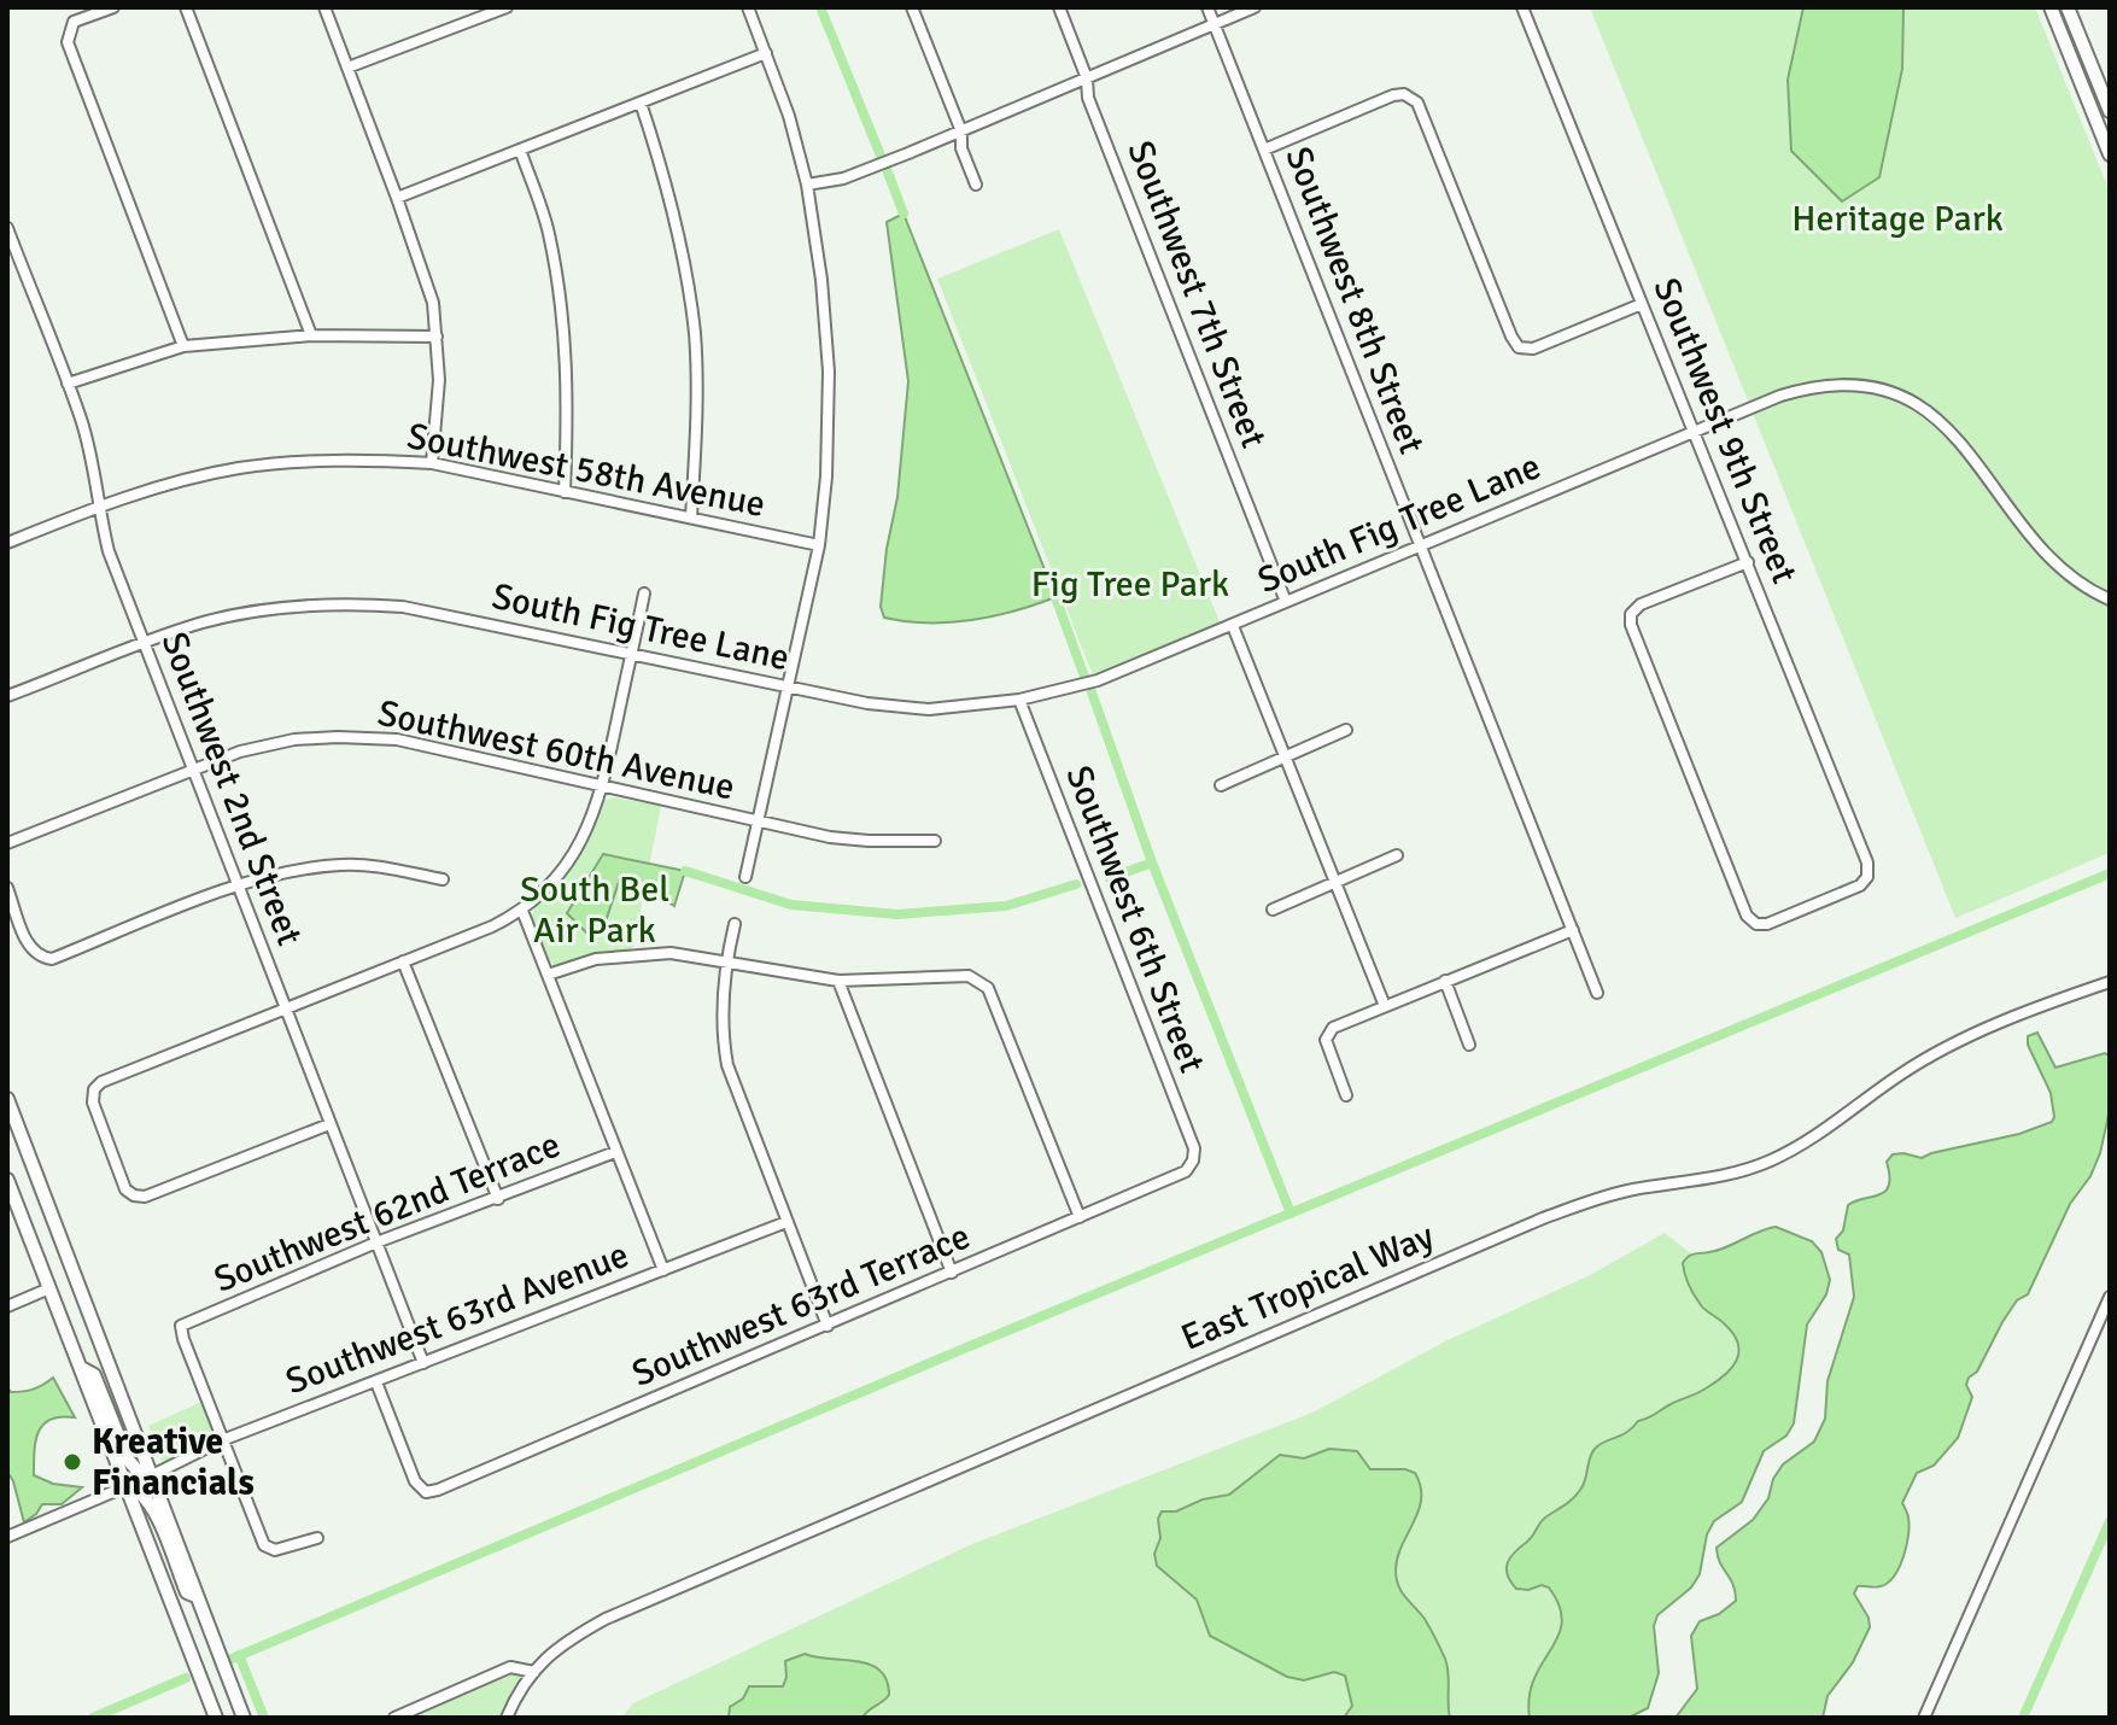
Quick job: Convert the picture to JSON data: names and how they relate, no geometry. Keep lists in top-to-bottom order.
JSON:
{
  "streets": {
    "street": [
      "Southwest 7th Street",
      "Southwest 8th Street",
      "Southwest 9th Street",
      "Southwest 58th Avenue",
      "South Fig Tree Lane",
      "Southwest 60th Avenue",
      "Southwest 2nd Street",
      "Southwest 6th Street",
      "Southwest 62nd Terrace",
      "East Tropical Way",
      "Southwest 63rd Terrace",
      "Southwest 63rd Avenue"
    ]
  },
  "crossings": [
    ["Southwest 7th Street", "South Fig Tree Lane"],
    ["Southwest 8th Street", "South Fig Tree Lane"],
    ["Southwest 9th Street", "South Fig Tree Lane"],
    ["Southwest 58th Avenue", "Southwest 2nd Street"],
    ["South Fig Tree Lane", "Southwest 2nd Street"],
    ["South Fig Tree Lane", "Southwest 6th Street"],
    ["Southwest 60th Avenue", "Southwest 2nd Street"],
    ["Southwest 2nd Street", "Southwest 62nd Terrace"],
    ["Southwest 2nd Street", "Southwest 63rd Avenue"],
    ["Southwest 6th Street", "Southwest 63rd Terrace"],
    ["Southwest 62nd Terrace", "Southwest 63rd Avenue"],
    ["Southwest 63rd Terrace", "Southwest 63rd Avenue"]
  ],
  "parks": ["Heritage Park", "Fig Tree Park", "South Bel Air Park"],
  "places": ["Kreative Financials"]
}
